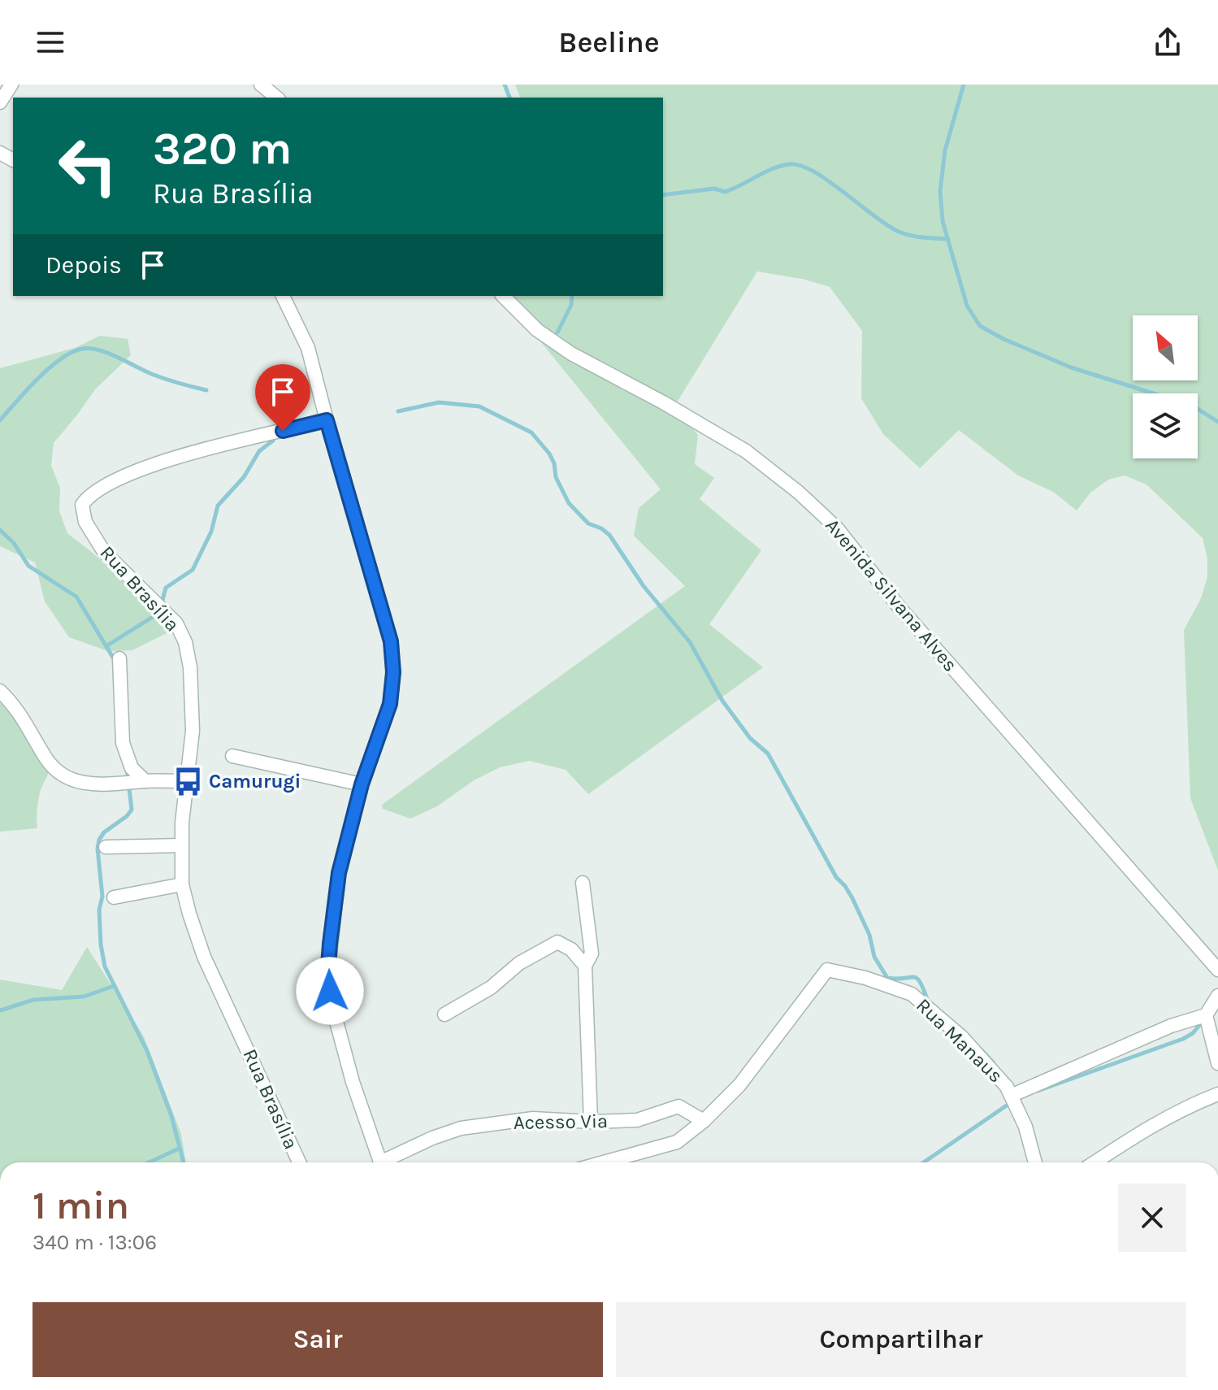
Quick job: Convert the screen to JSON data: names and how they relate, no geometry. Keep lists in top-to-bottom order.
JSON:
{
  "streets": {
    "street": [
      "Rua Brasília",
      "Avenida Silvana Alves",
      "Rua Manaus",
      "Acesso Via"
    ]
  },
  "crossings": [
    ["Rua Manaus", "Acesso Via"]
  ],
  "places": {
    "bus stop": ["Camurugi"]
  },
  "north": "top left",
  "page": {
    "header": "Beeline",
    "turn": ["320 m", "Rua Brasília"],
    "then": "Depois",
    "heading": ["1 min", "340 m · 13:06"],
    "buttons": ["Sair", "Compartilhar"]
  }
}
